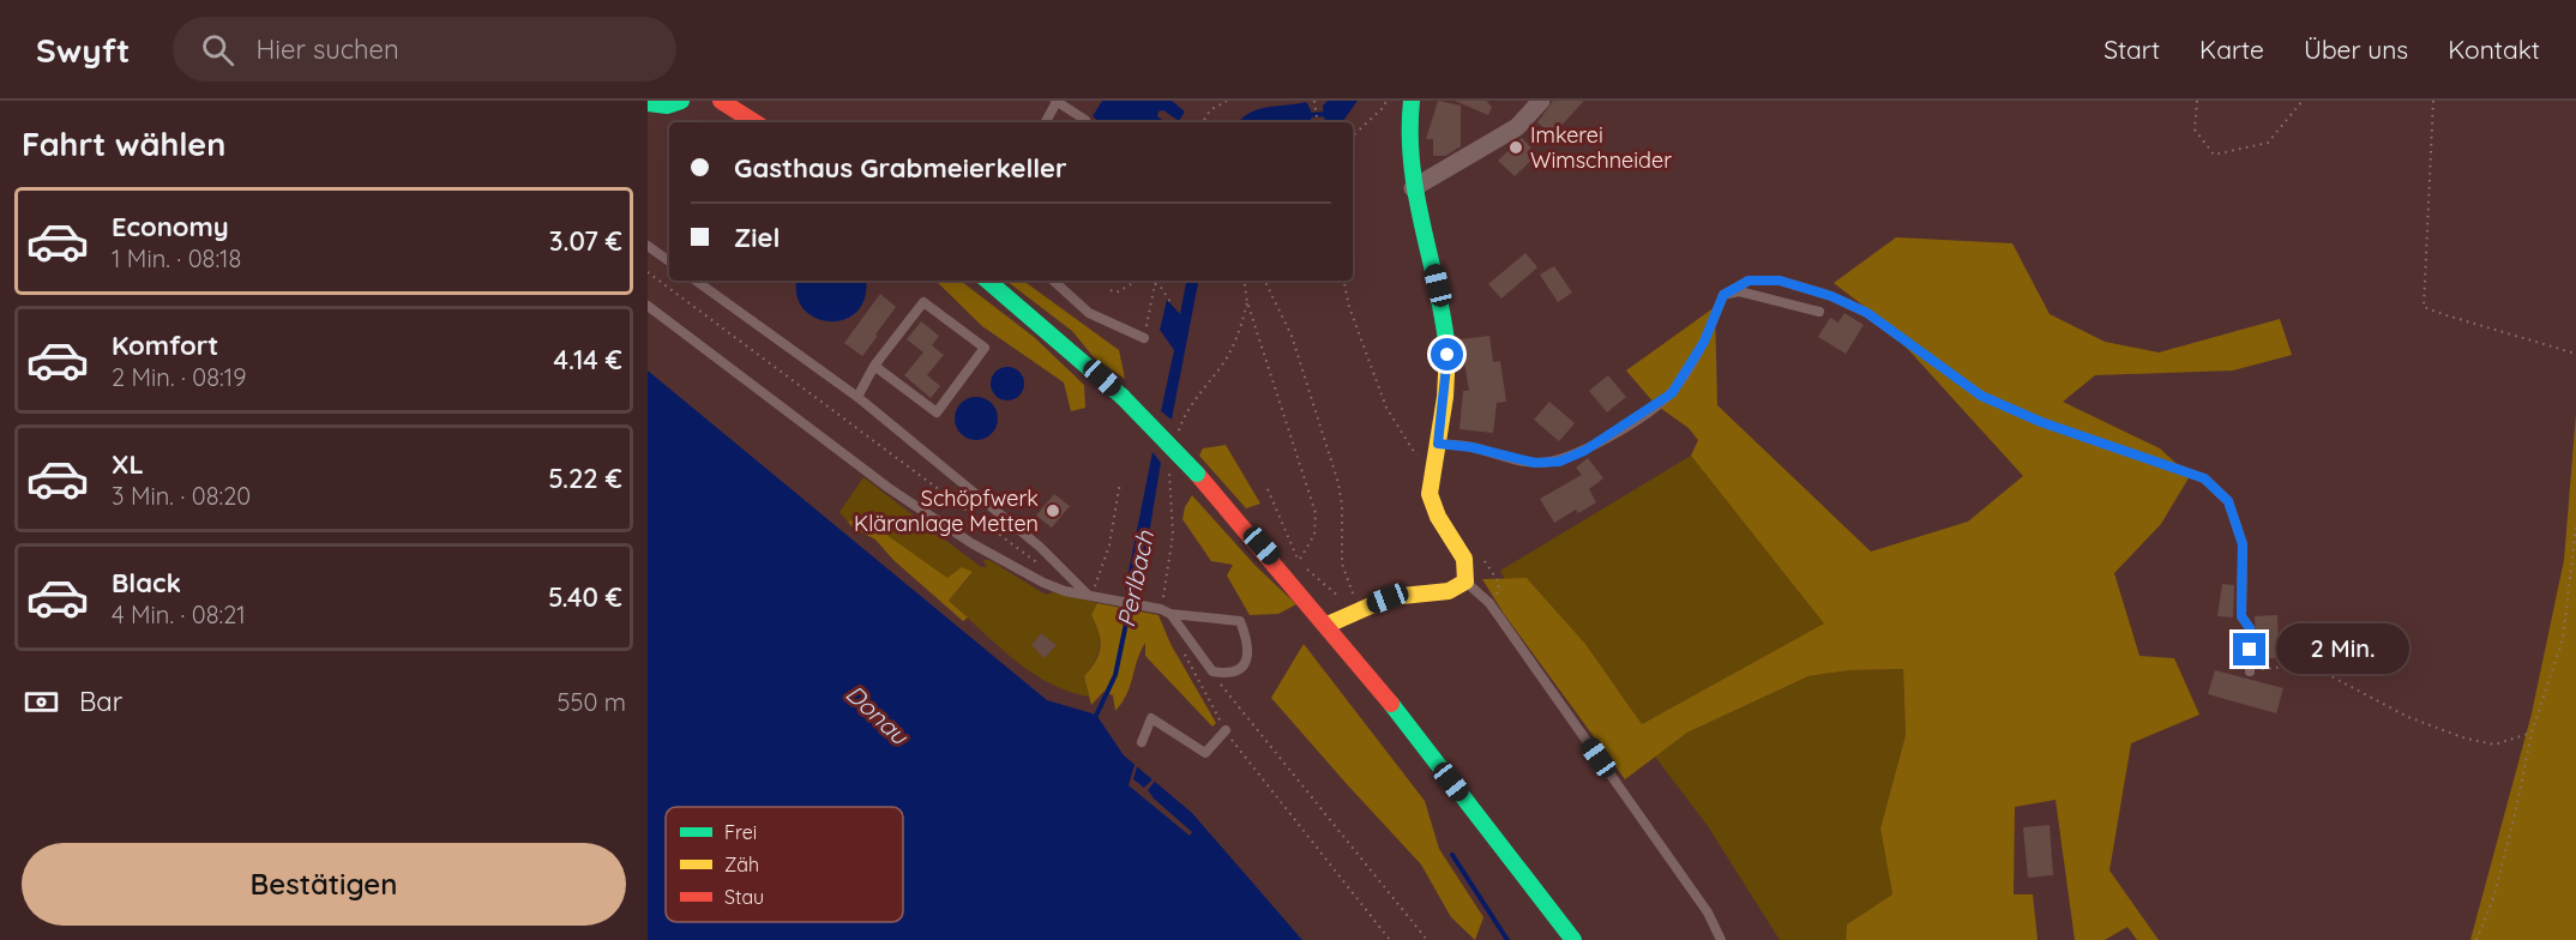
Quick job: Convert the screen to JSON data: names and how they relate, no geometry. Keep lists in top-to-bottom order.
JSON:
{
  "water": ["Perlbach", "Donau"],
  "places": ["Imkerei Wimschneider", "Schöpfwerk Kläranlage Metten"],
  "legend": ["Frei", "Zäh", "Stau"],
  "page": {
    "header": "Swyft",
    "search": "Hier suchen",
    "nav": [
      "Start",
      "Karte",
      "Über uns",
      "Kontakt"
    ],
    "heading": "Fahrt wählen",
    "banner": ["Gasthaus Grabmeierkeller", "Ziel"],
    "list": [
      {
        "name": "Economy",
        "note": "1 Min. · 08:18",
        "value": "3.07 €"
      },
      {
        "name": "Komfort",
        "note": "2 Min. · 08:19",
        "value": "4.14 €"
      },
      {
        "name": "XL",
        "note": "3 Min. · 08:20",
        "value": "5.22 €"
      },
      {
        "name": "Black",
        "note": "4 Min. · 08:21",
        "value": "5.40 €"
      }
    ],
    "bubble": "2 Min.",
    "pay": ["Bar", "550 m"],
    "buttons": "Bestätigen"
  }
}
